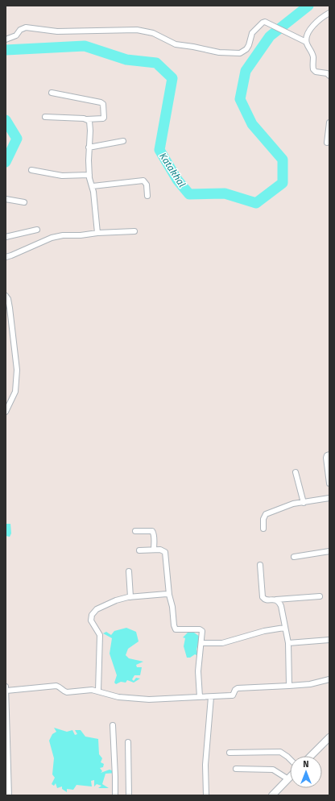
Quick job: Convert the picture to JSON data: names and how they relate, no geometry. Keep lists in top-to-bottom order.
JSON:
{
  "water": ["Katakhal"],
  "north": "top"
}
